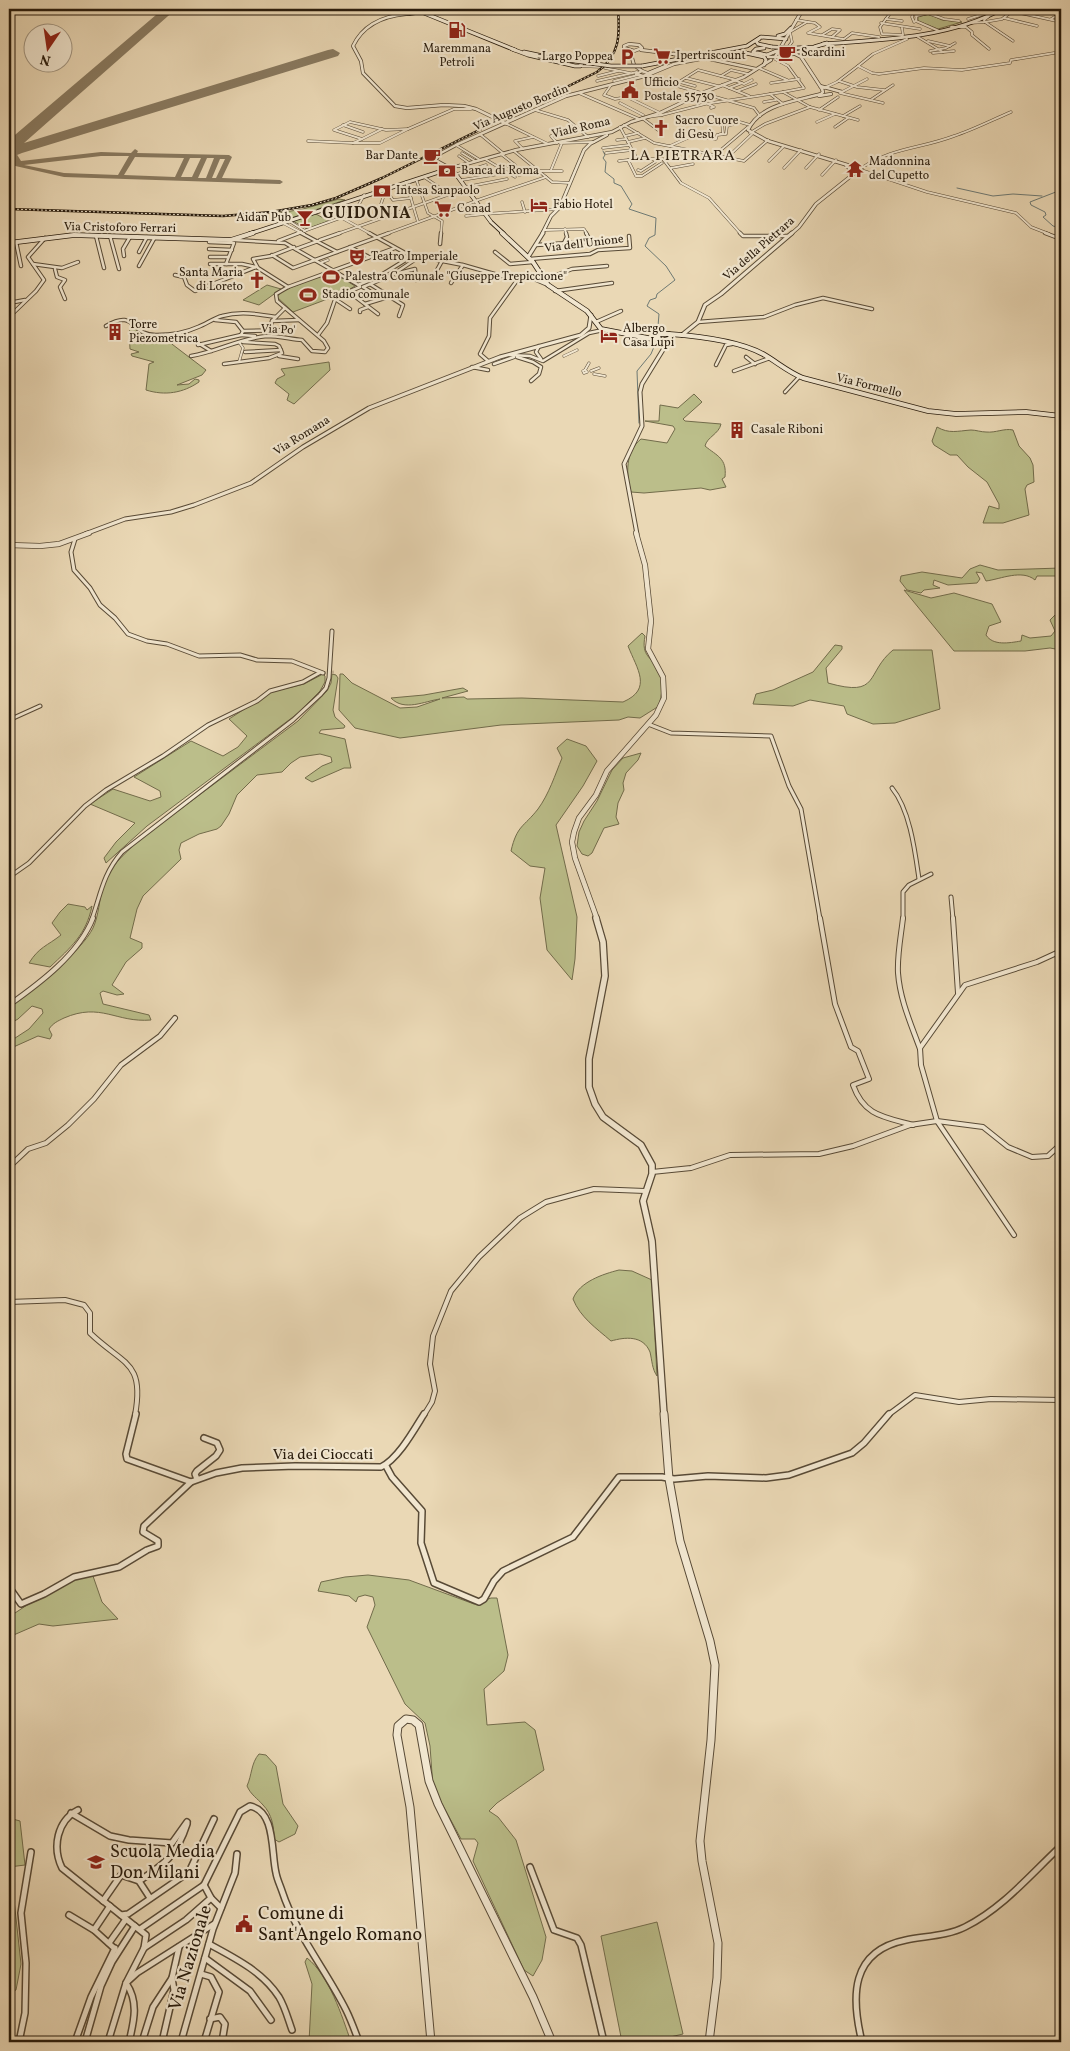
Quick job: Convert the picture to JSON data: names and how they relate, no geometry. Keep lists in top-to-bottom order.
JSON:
{
  "streets": {
    "main road": ["Viale Roma", "Via Cristoforo Ferrari", "Via Formello"],
    "street": [
      "Via Augusto Bordin",
      "Via dell'Unione",
      "Via della Pietrara",
      "Via Po'",
      "Via Romana",
      "Via dei Cioccati",
      "Via Nazionale"
    ]
  },
  "crossings": [
    ["Via Augusto Bordin", "Viale Roma"],
    ["Viale Roma", "Via Cristoforo Ferrari"],
    ["Via della Pietrara", "Via Formello"]
  ],
  "districts": ["LA PIETRARA", "GUIDONIA"],
  "places": {
    "fuel station": ["Maremmana Petroli"],
    "cafe": ["Scardini", "Bar Dante"],
    "supermarket": ["Ipertriscount", "Conad"],
    "parking": ["Largo Poppea"],
    "public building": ["Ufficio Postale 55730", "Comune di Sant'Angelo Romano"],
    "church": ["Sacro Cuore di Gesù", "Santa Maria di Loreto"],
    "temple": ["Madonnina del Cupetto"],
    "bank": ["Banca di Roma", "Intesa Sanpaolo"],
    "hotel": ["Fabio Hotel", "Albergo Casa Lupi"],
    "bar": ["Aidan Pub"],
    "theatre": ["Teatro Imperiale"],
    "sports": ["Palestra Comunale \"Giuseppe Trepiccione\"", "Stadio comunale"],
    "building": ["Torre Piezometrica", "Casale Riboni"],
    "school or university": ["Scuola Media Don Milani"]
  },
  "north": "bottom"
}
